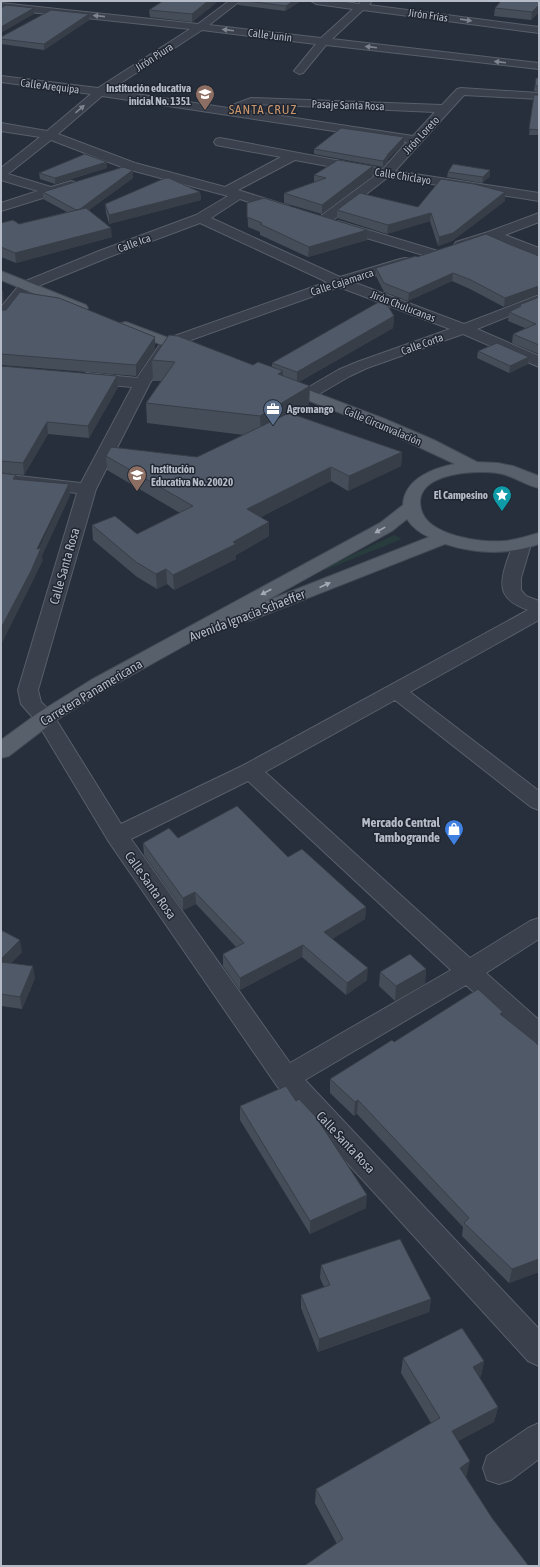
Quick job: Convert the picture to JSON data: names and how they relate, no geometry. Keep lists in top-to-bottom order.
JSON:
{
  "streets": {
    "main road": ["Calle Circunvalación", "Avenida Ignacia Schaeffer", "Carretera Panamericana"],
    "street": [
      "Jirón Frías",
      "Calle Junín",
      "Jirón Piura",
      "Calle Arequipa",
      "Pasaje Santa Rosa",
      "Jirón Loreto",
      "Calle Chiclayo",
      "Calle Ica",
      "Calle Cajamarca",
      "Jirón Chulucanas",
      "Calle Corta",
      "Calle Santa Rosa"
    ]
  },
  "crossings": [
    ["Calle Junín", "Jirón Piura"],
    ["Jirón Piura", "Calle Arequipa"],
    ["Calle Arequipa", "Pasaje Santa Rosa"],
    ["Calle Arequipa", "Jirón Loreto"],
    ["Pasaje Santa Rosa", "Jirón Loreto"],
    ["Jirón Loreto", "Calle Chiclayo"],
    ["Calle Chiclayo", "Calle Ica"],
    ["Calle Ica", "Jirón Chulucanas"],
    ["Calle Cajamarca", "Jirón Chulucanas"],
    ["Calle Cajamarca", "Calle Santa Rosa"],
    ["Jirón Chulucanas", "Calle Corta"],
    ["Calle Corta", "Calle Circunvalación"],
    ["Calle Santa Rosa", "Carretera Panamericana"],
    ["Avenida Ignacia Schaeffer", "Carretera Panamericana"]
  ],
  "one_way": ["Jirón Frías"],
  "districts": ["SANTA CRUZ"],
  "places": {
    "school or university": ["Institución educativa inicial No. 1351", "Institución Educativa No. 20020"],
    "office": ["Agromango"],
    "place": ["El Campesino"],
    "shop": ["Mercado Central Tambogrande"]
  }
}
